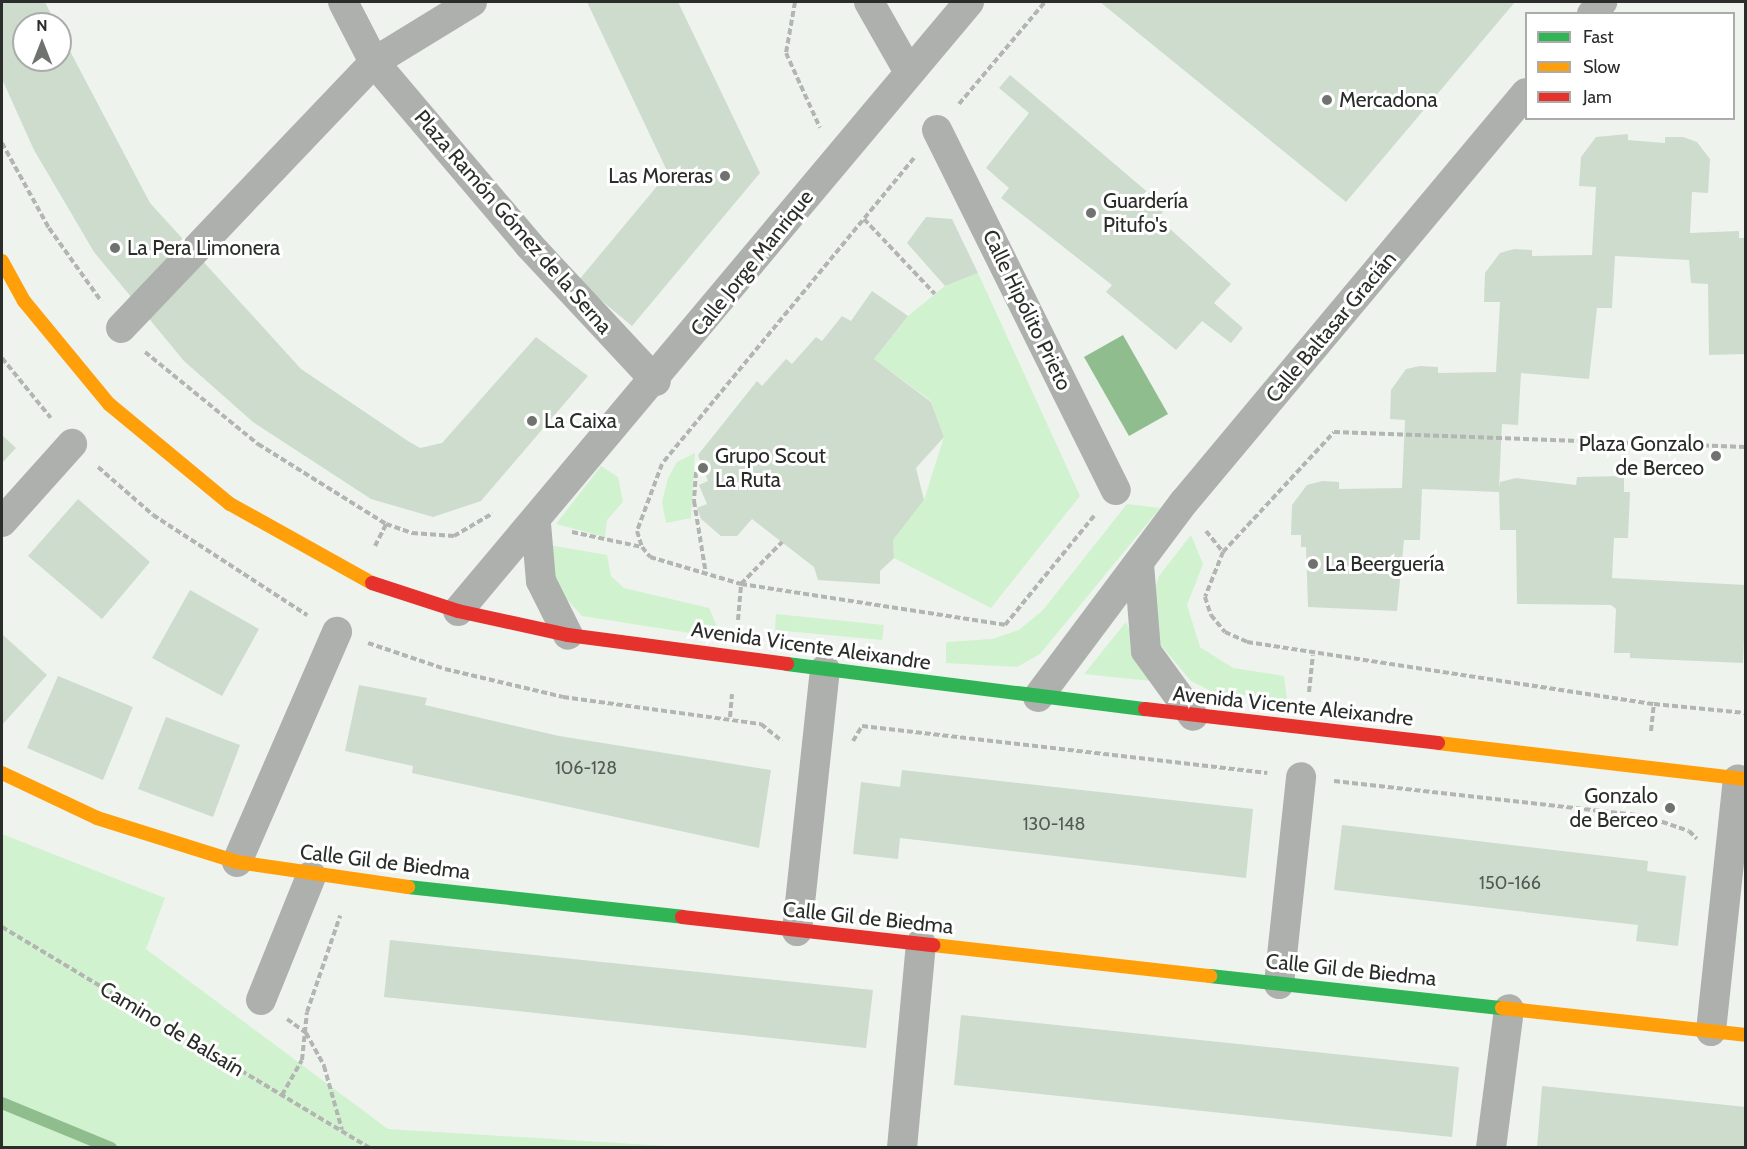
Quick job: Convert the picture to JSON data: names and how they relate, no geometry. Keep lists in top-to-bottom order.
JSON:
{
  "streets": {
    "street": [
      "Plaza Ramón Gómez de la Serna",
      "Calle Jorge Manrique",
      "Calle Hipólito Prieto",
      "Calle Baltasar Gracián",
      "Avenida Vicente Aleixandre",
      "Calle Gil de Biedma"
    ],
    "path": ["Camino de Balsaín"]
  },
  "crossings": [
    ["Plaza Ramón Gómez de la Serna", "Calle Jorge Manrique"],
    ["Calle Jorge Manrique", "Avenida Vicente Aleixandre"],
    ["Calle Baltasar Gracián", "Avenida Vicente Aleixandre"]
  ],
  "places": [
    "Mercadona",
    "Las Moreras",
    "Guardería Pitufo's",
    "La Pera Limonera",
    "La Caixa",
    "Plaza Gonzalo de Berceo",
    "Grupo Scout La Ruta",
    "La Beerguería",
    "Gonzalo de Berceo"
  ],
  "house_numbers": ["106-128", "130-148", "150-166"],
  "legend": ["Fast", "Slow", "Jam"],
  "north": "top"
}
